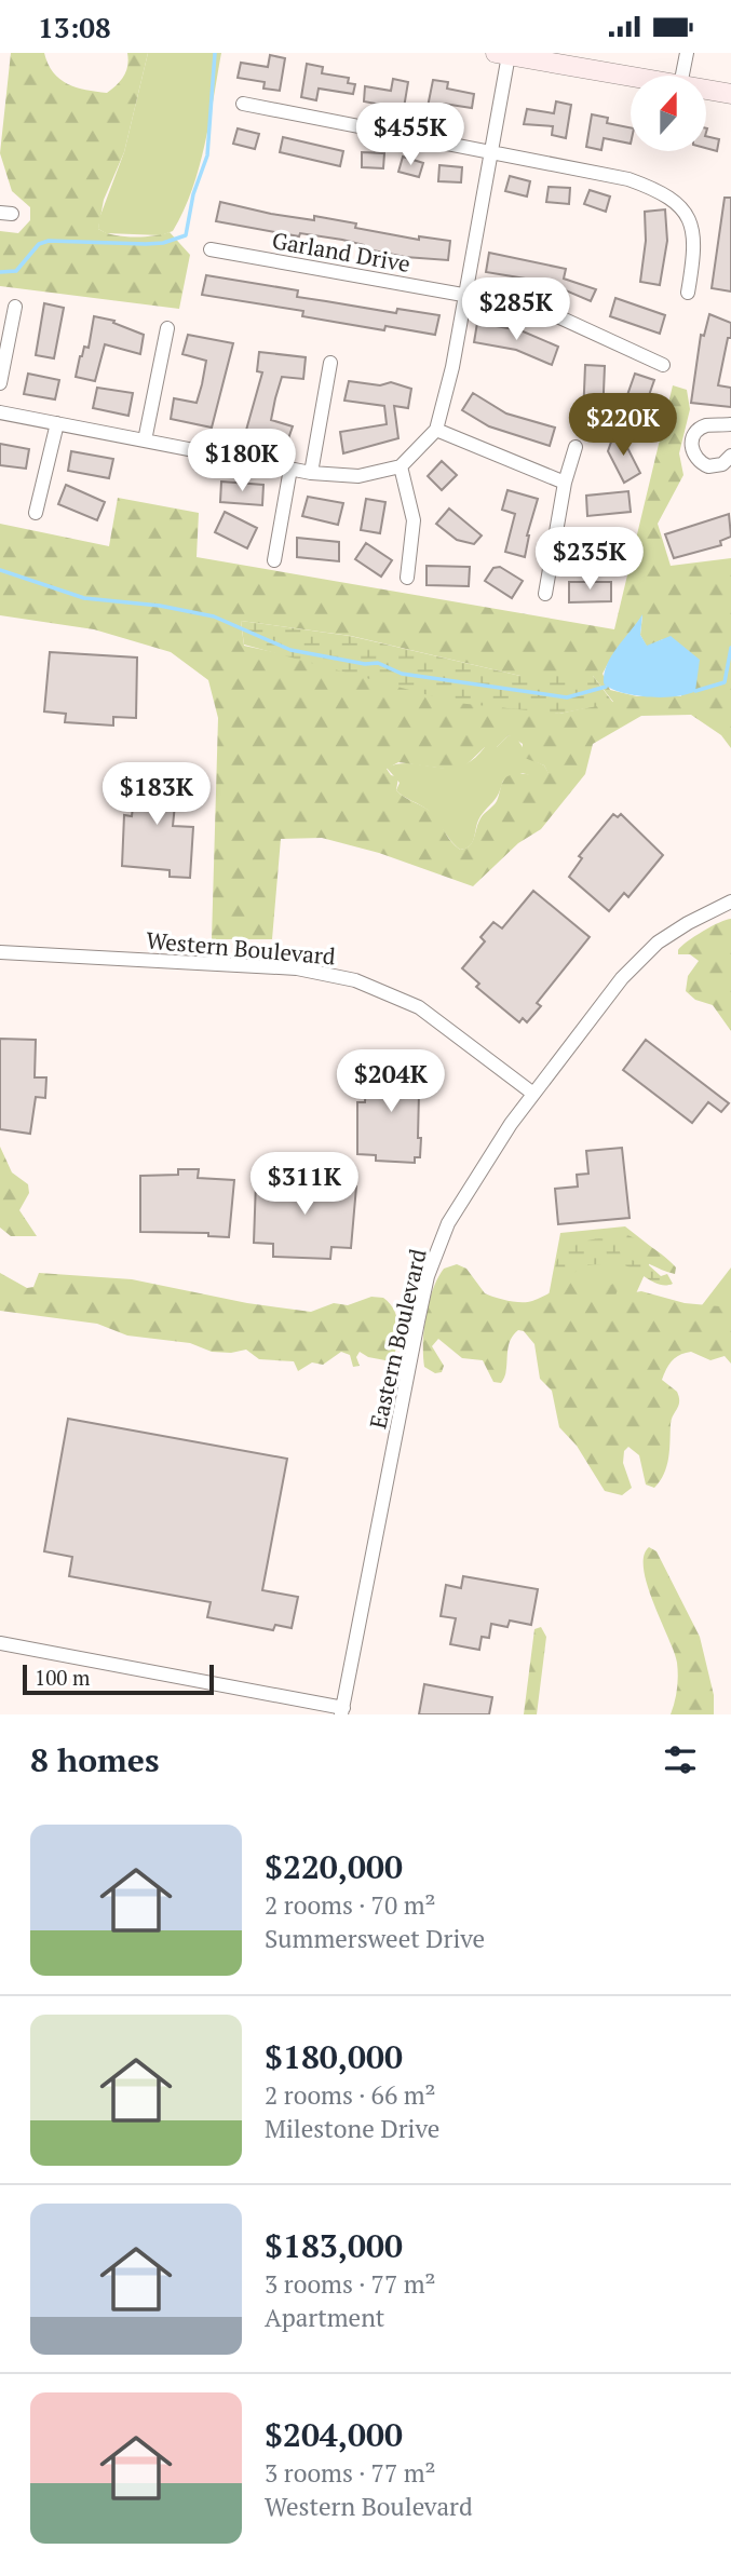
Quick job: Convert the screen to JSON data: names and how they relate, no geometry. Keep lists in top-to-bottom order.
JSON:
{
  "streets": {
    "street": ["Garland Drive", "Western Boulevard", "Eastern Boulevard"]
  },
  "crossings": [
    ["Western Boulevard", "Eastern Boulevard"]
  ],
  "scale_bar": "100 m",
  "north": "top",
  "page": {
    "status": "13:08",
    "price": [
      "$455K",
      "$285K",
      "$220K",
      "$180K",
      "$235K",
      "$183K",
      "$204K",
      "$311K"
    ],
    "scale": "100 m",
    "heading": "8 homes",
    "list": [
      {
        "name": "$220,000",
        "note": "2 rooms · 70 m² · Summersweet Drive"
      },
      {
        "name": "$180,000",
        "note": "2 rooms · 66 m² · Milestone Drive"
      },
      {
        "name": "$183,000",
        "note": "3 rooms · 77 m² · Apartment"
      },
      {
        "name": "$204,000",
        "note": "3 rooms · 77 m² · Western Boulevard"
      }
    ]
  }
}
